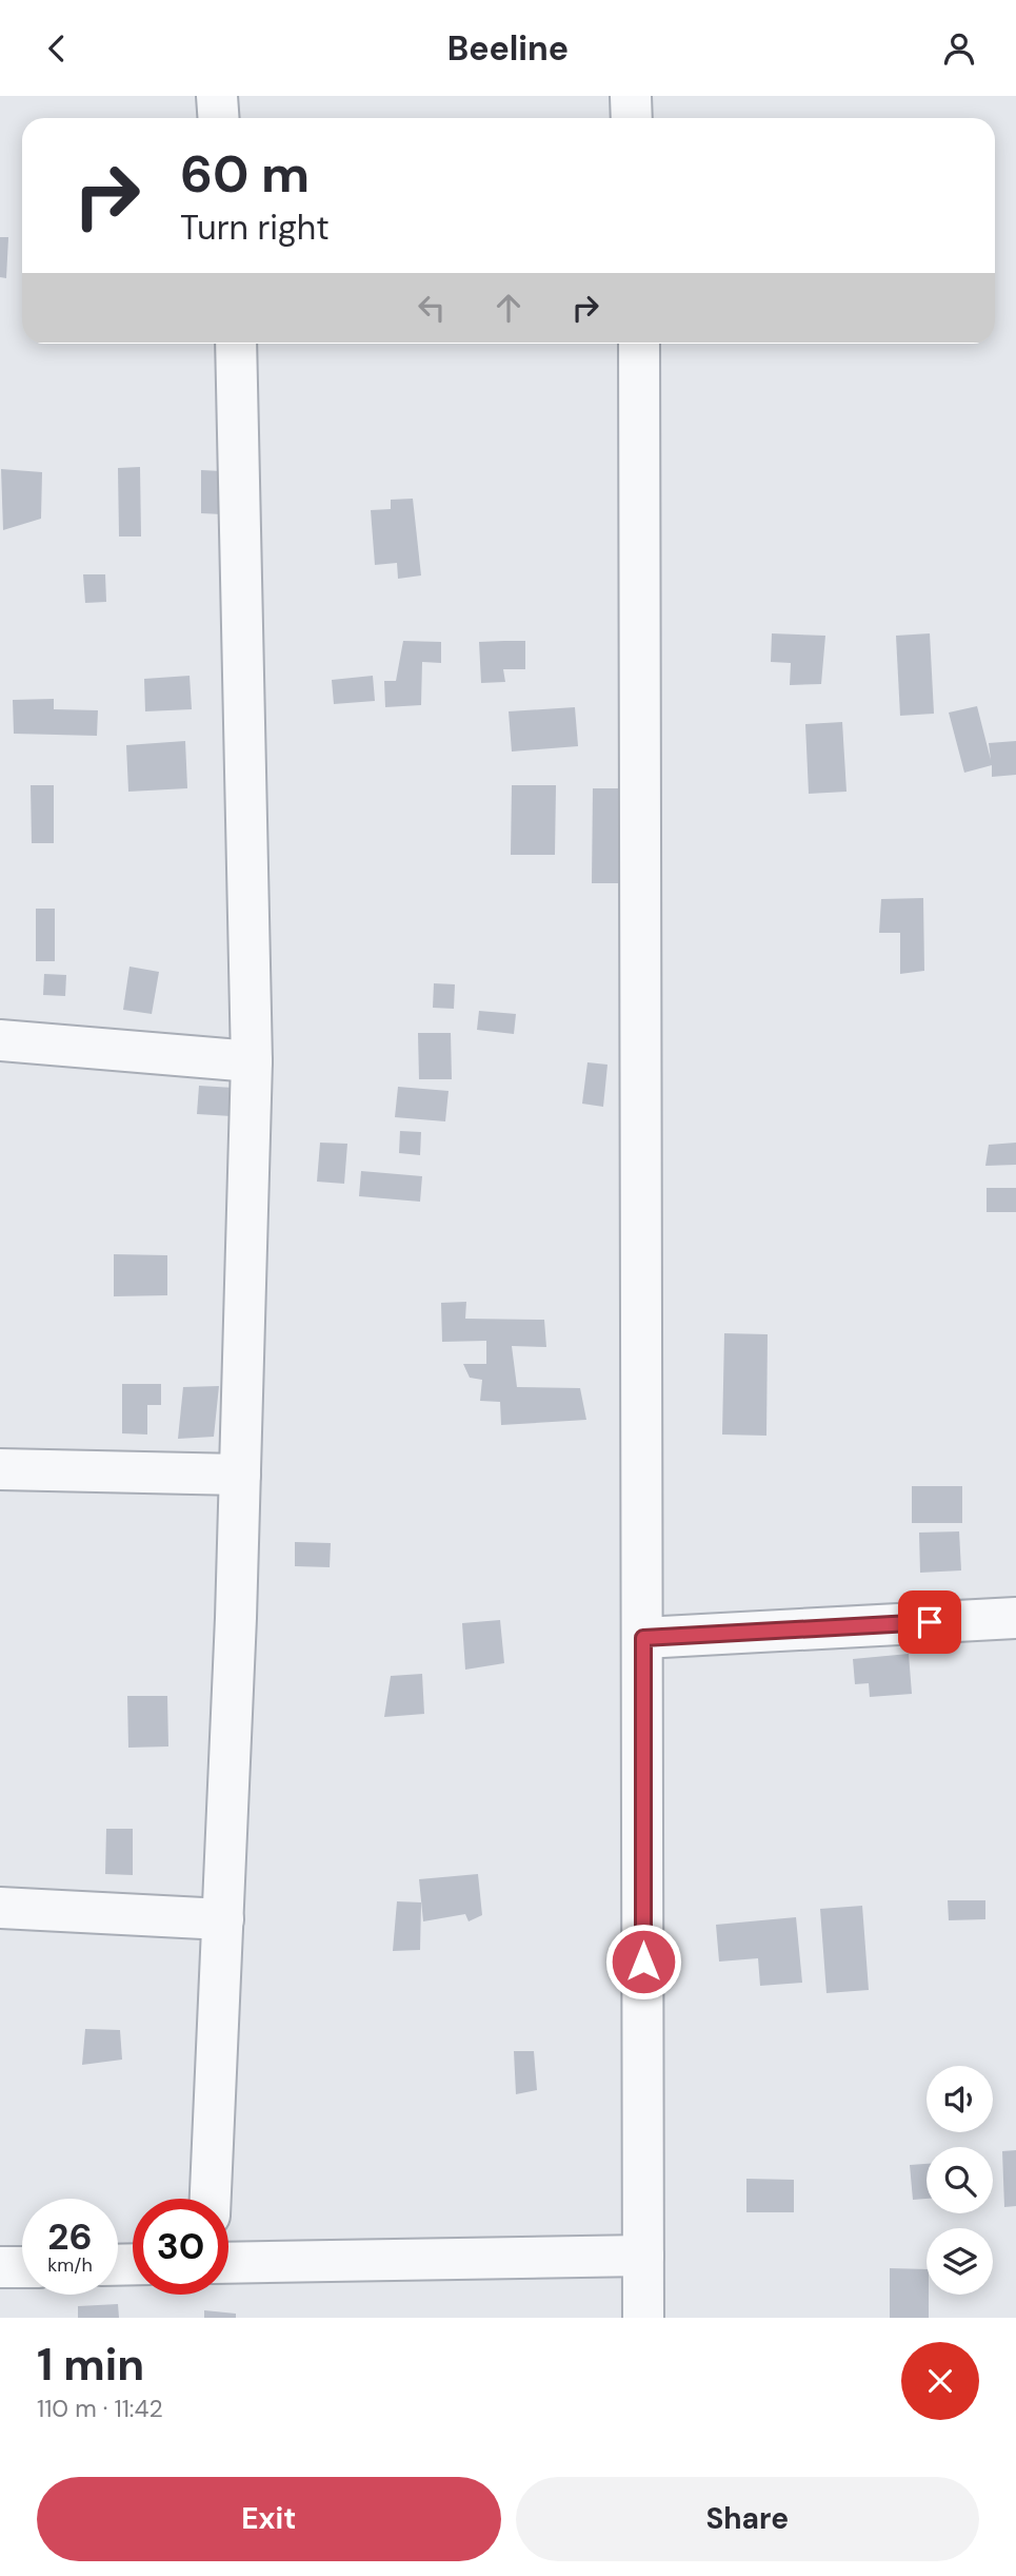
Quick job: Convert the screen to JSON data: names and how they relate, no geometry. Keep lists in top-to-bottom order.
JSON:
{
  "page": {
    "header": "Beeline",
    "turn": ["60 m", "Turn right"],
    "speed": "26 km/h",
    "limit": "30",
    "heading": ["1 min", "110 m · 11:42"],
    "buttons": ["Exit", "Share"]
  }
}
